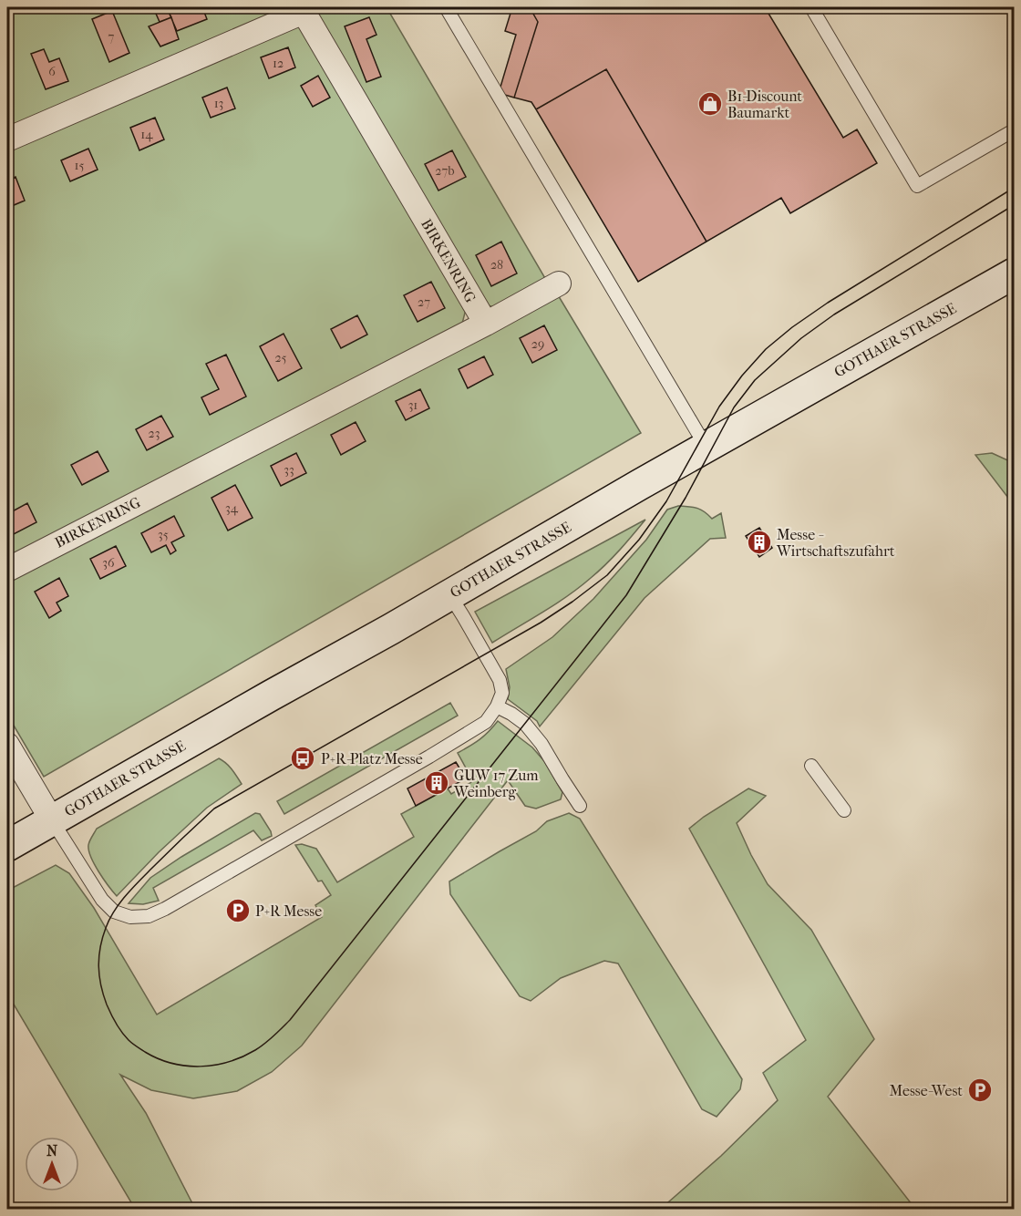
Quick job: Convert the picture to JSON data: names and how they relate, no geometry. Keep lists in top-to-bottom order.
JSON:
{
  "streets": {
    "main road": ["GOTHAER STRASSE"],
    "street": ["BIRKENRING"]
  },
  "places": {
    "shop": ["B1-Discount Baumarkt"],
    "building": ["Messe - Wirtschaftszufahrt", "GUW 17 Zum Weinberg"],
    "bus stop": ["P+R-Platz Messe"],
    "parking": ["P+R Messe", "Messe-West"]
  },
  "house_numbers": [
    "7",
    "12",
    "6",
    "13",
    "14",
    "15",
    "27b",
    "28",
    "27",
    "29",
    "25",
    "31",
    "23",
    "33",
    "34",
    "35",
    "36"
  ],
  "north": "top"
}
